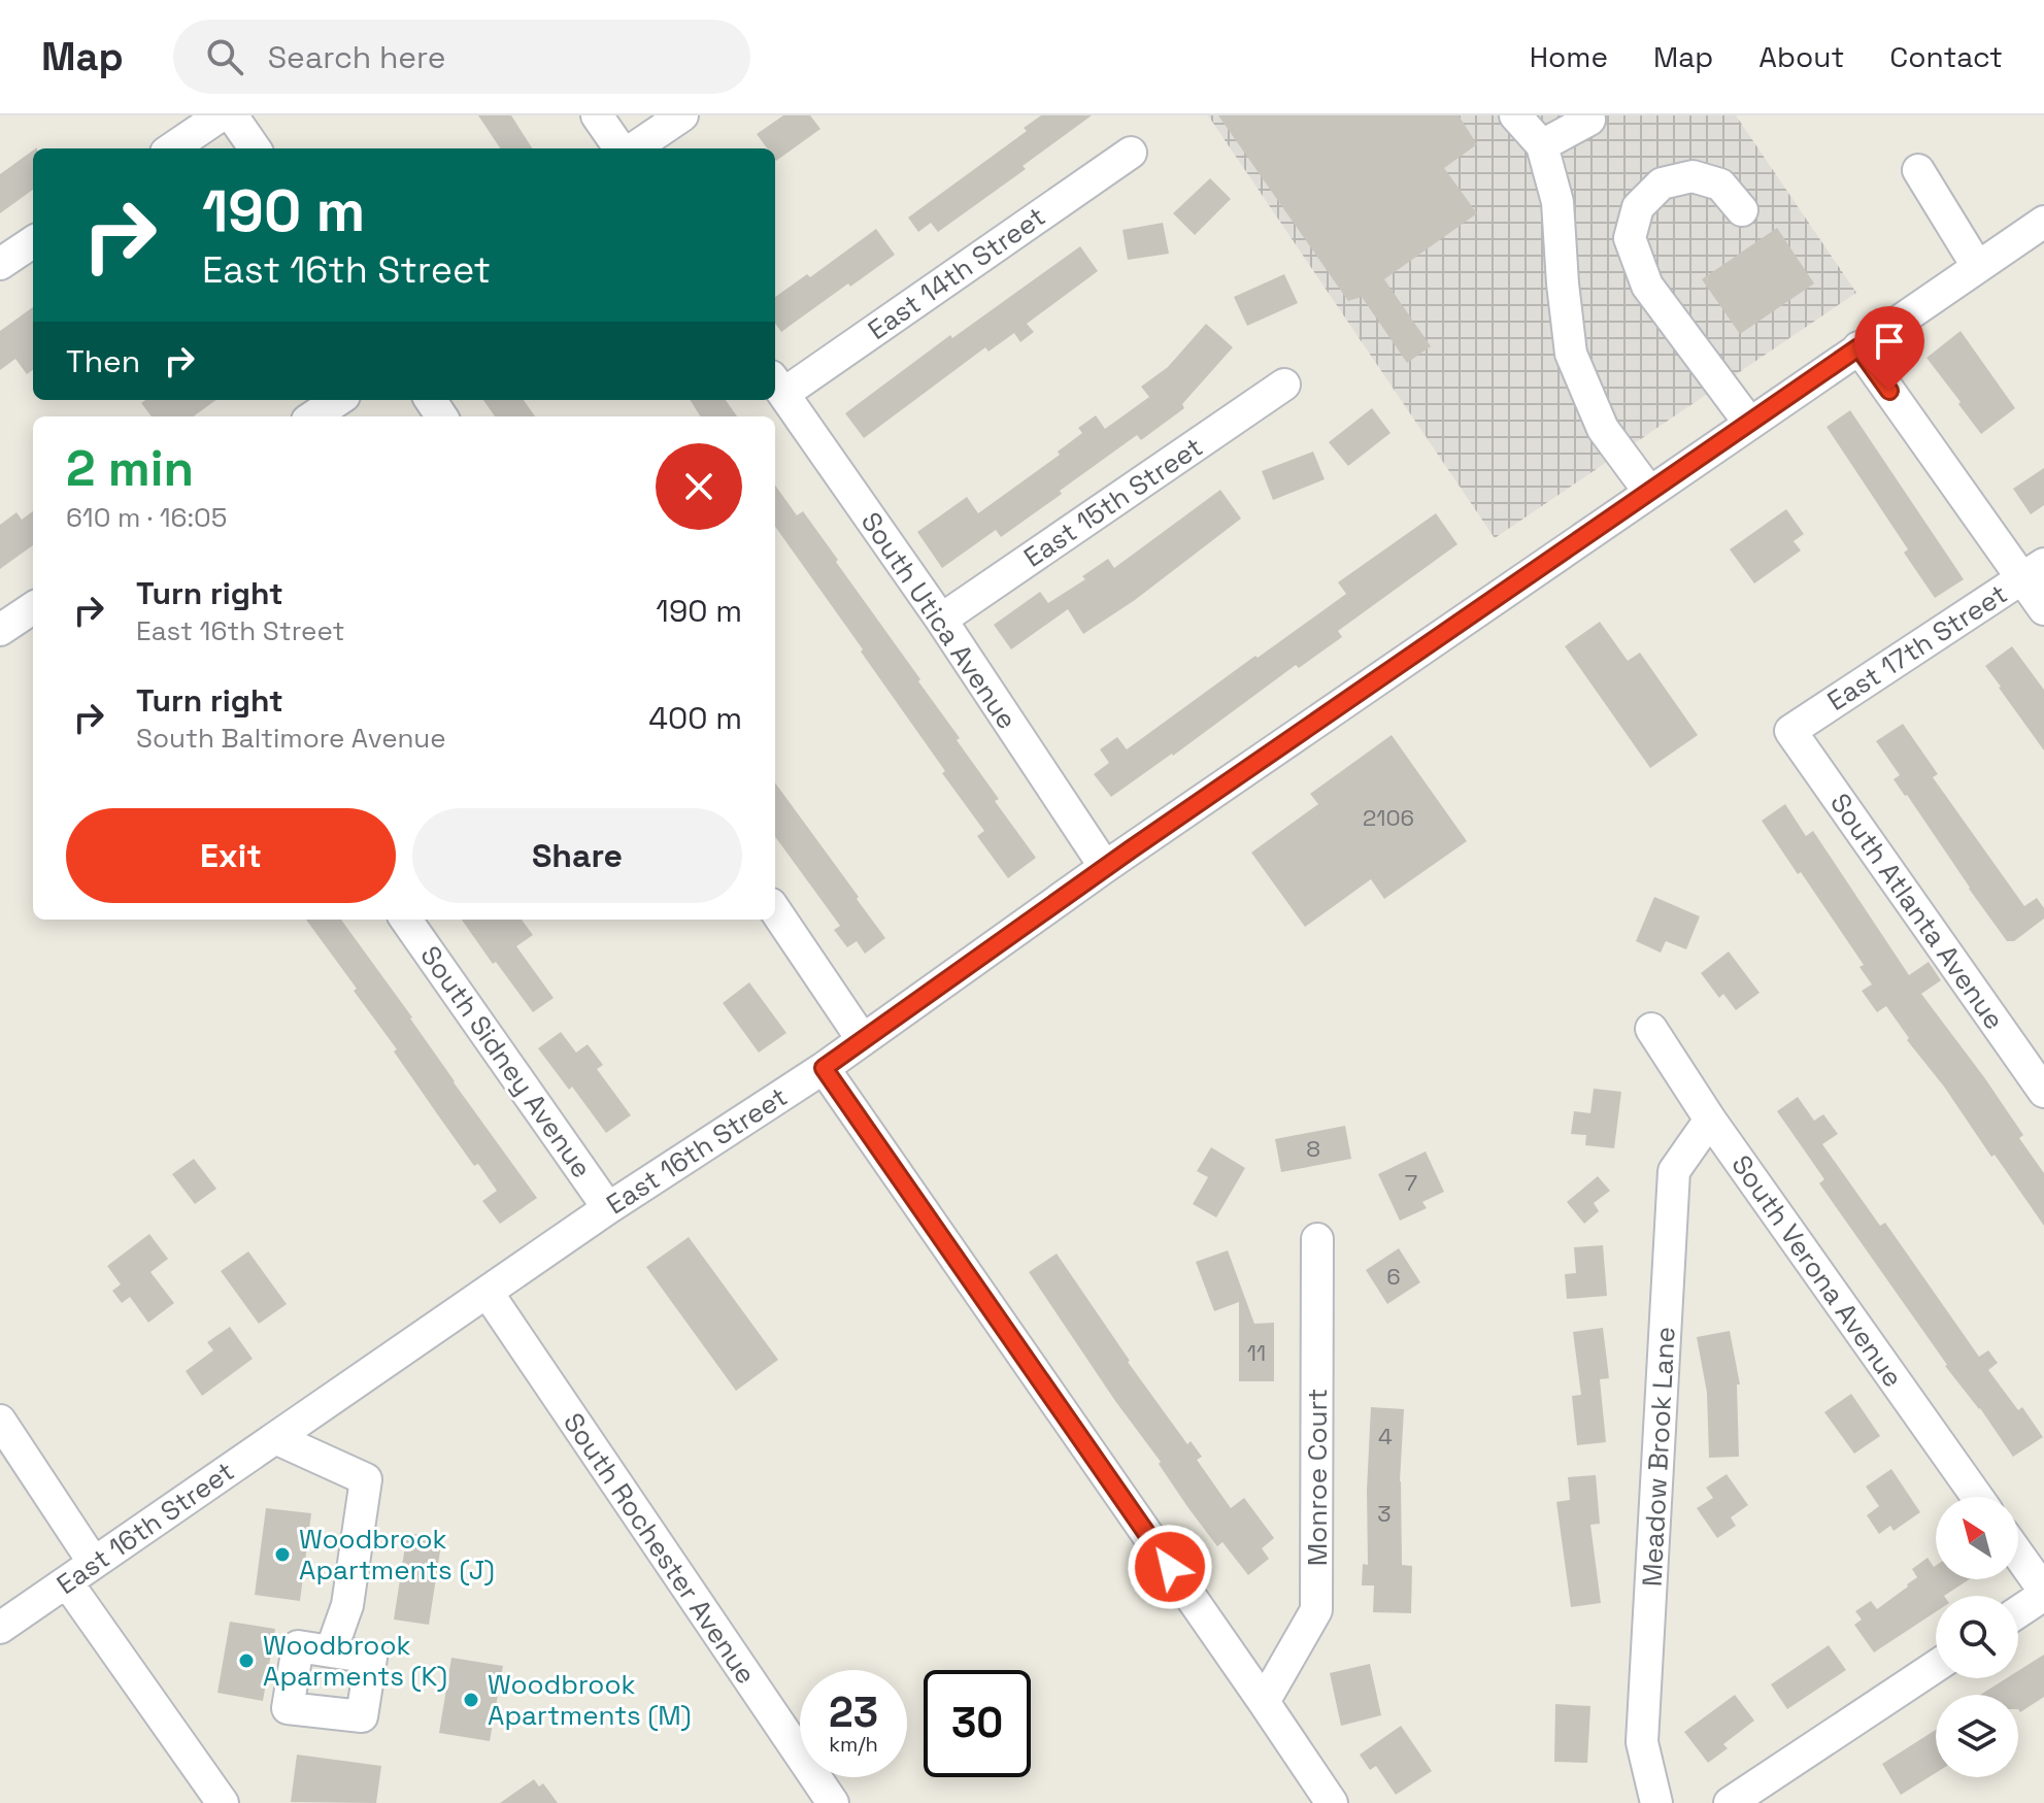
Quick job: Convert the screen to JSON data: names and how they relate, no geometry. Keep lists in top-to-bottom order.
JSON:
{
  "streets": {
    "street": [
      "East 14th Street",
      "East 15th Street",
      "South Utica Avenue",
      "East 17th Street",
      "South Atlanta Avenue",
      "South Sidney Avenue",
      "East 16th Street",
      "South Verona Avenue",
      "Meadow Brook Lane",
      "Monroe Court",
      "South Rochester Avenue"
    ]
  },
  "crossings": [
    ["East 14th Street", "South Utica Avenue"],
    ["East 15th Street", "South Utica Avenue"],
    ["South Utica Avenue", "East 16th Street"],
    ["East 17th Street", "South Atlanta Avenue"],
    ["South Sidney Avenue", "East 16th Street"],
    ["East 16th Street", "South Rochester Avenue"],
    ["South Verona Avenue", "Meadow Brook Lane"]
  ],
  "places": ["Woodbrook Apartments (J)", "Woodbrook Aparments (K)", "Woodbrook Apartments (M)"],
  "house_numbers": [
    "2106",
    "8",
    "7",
    "6",
    "11",
    "4",
    "3"
  ],
  "north": "top left",
  "page": {
    "header": "Map",
    "search": "Search here",
    "nav": [
      "Home",
      "Map",
      "About",
      "Contact"
    ],
    "turn": ["190 m", "East 16th Street"],
    "then": "Then",
    "heading": ["2 min", "610 m · 16:05"],
    "list": [
      {
        "name": "Turn right",
        "note": "East 16th Street",
        "value": "190 m"
      },
      {
        "name": "Turn right",
        "note": "South Baltimore Avenue",
        "value": "400 m"
      }
    ],
    "buttons": ["Exit", "Share"],
    "speed": "23 km/h",
    "limit": "30"
  }
}
